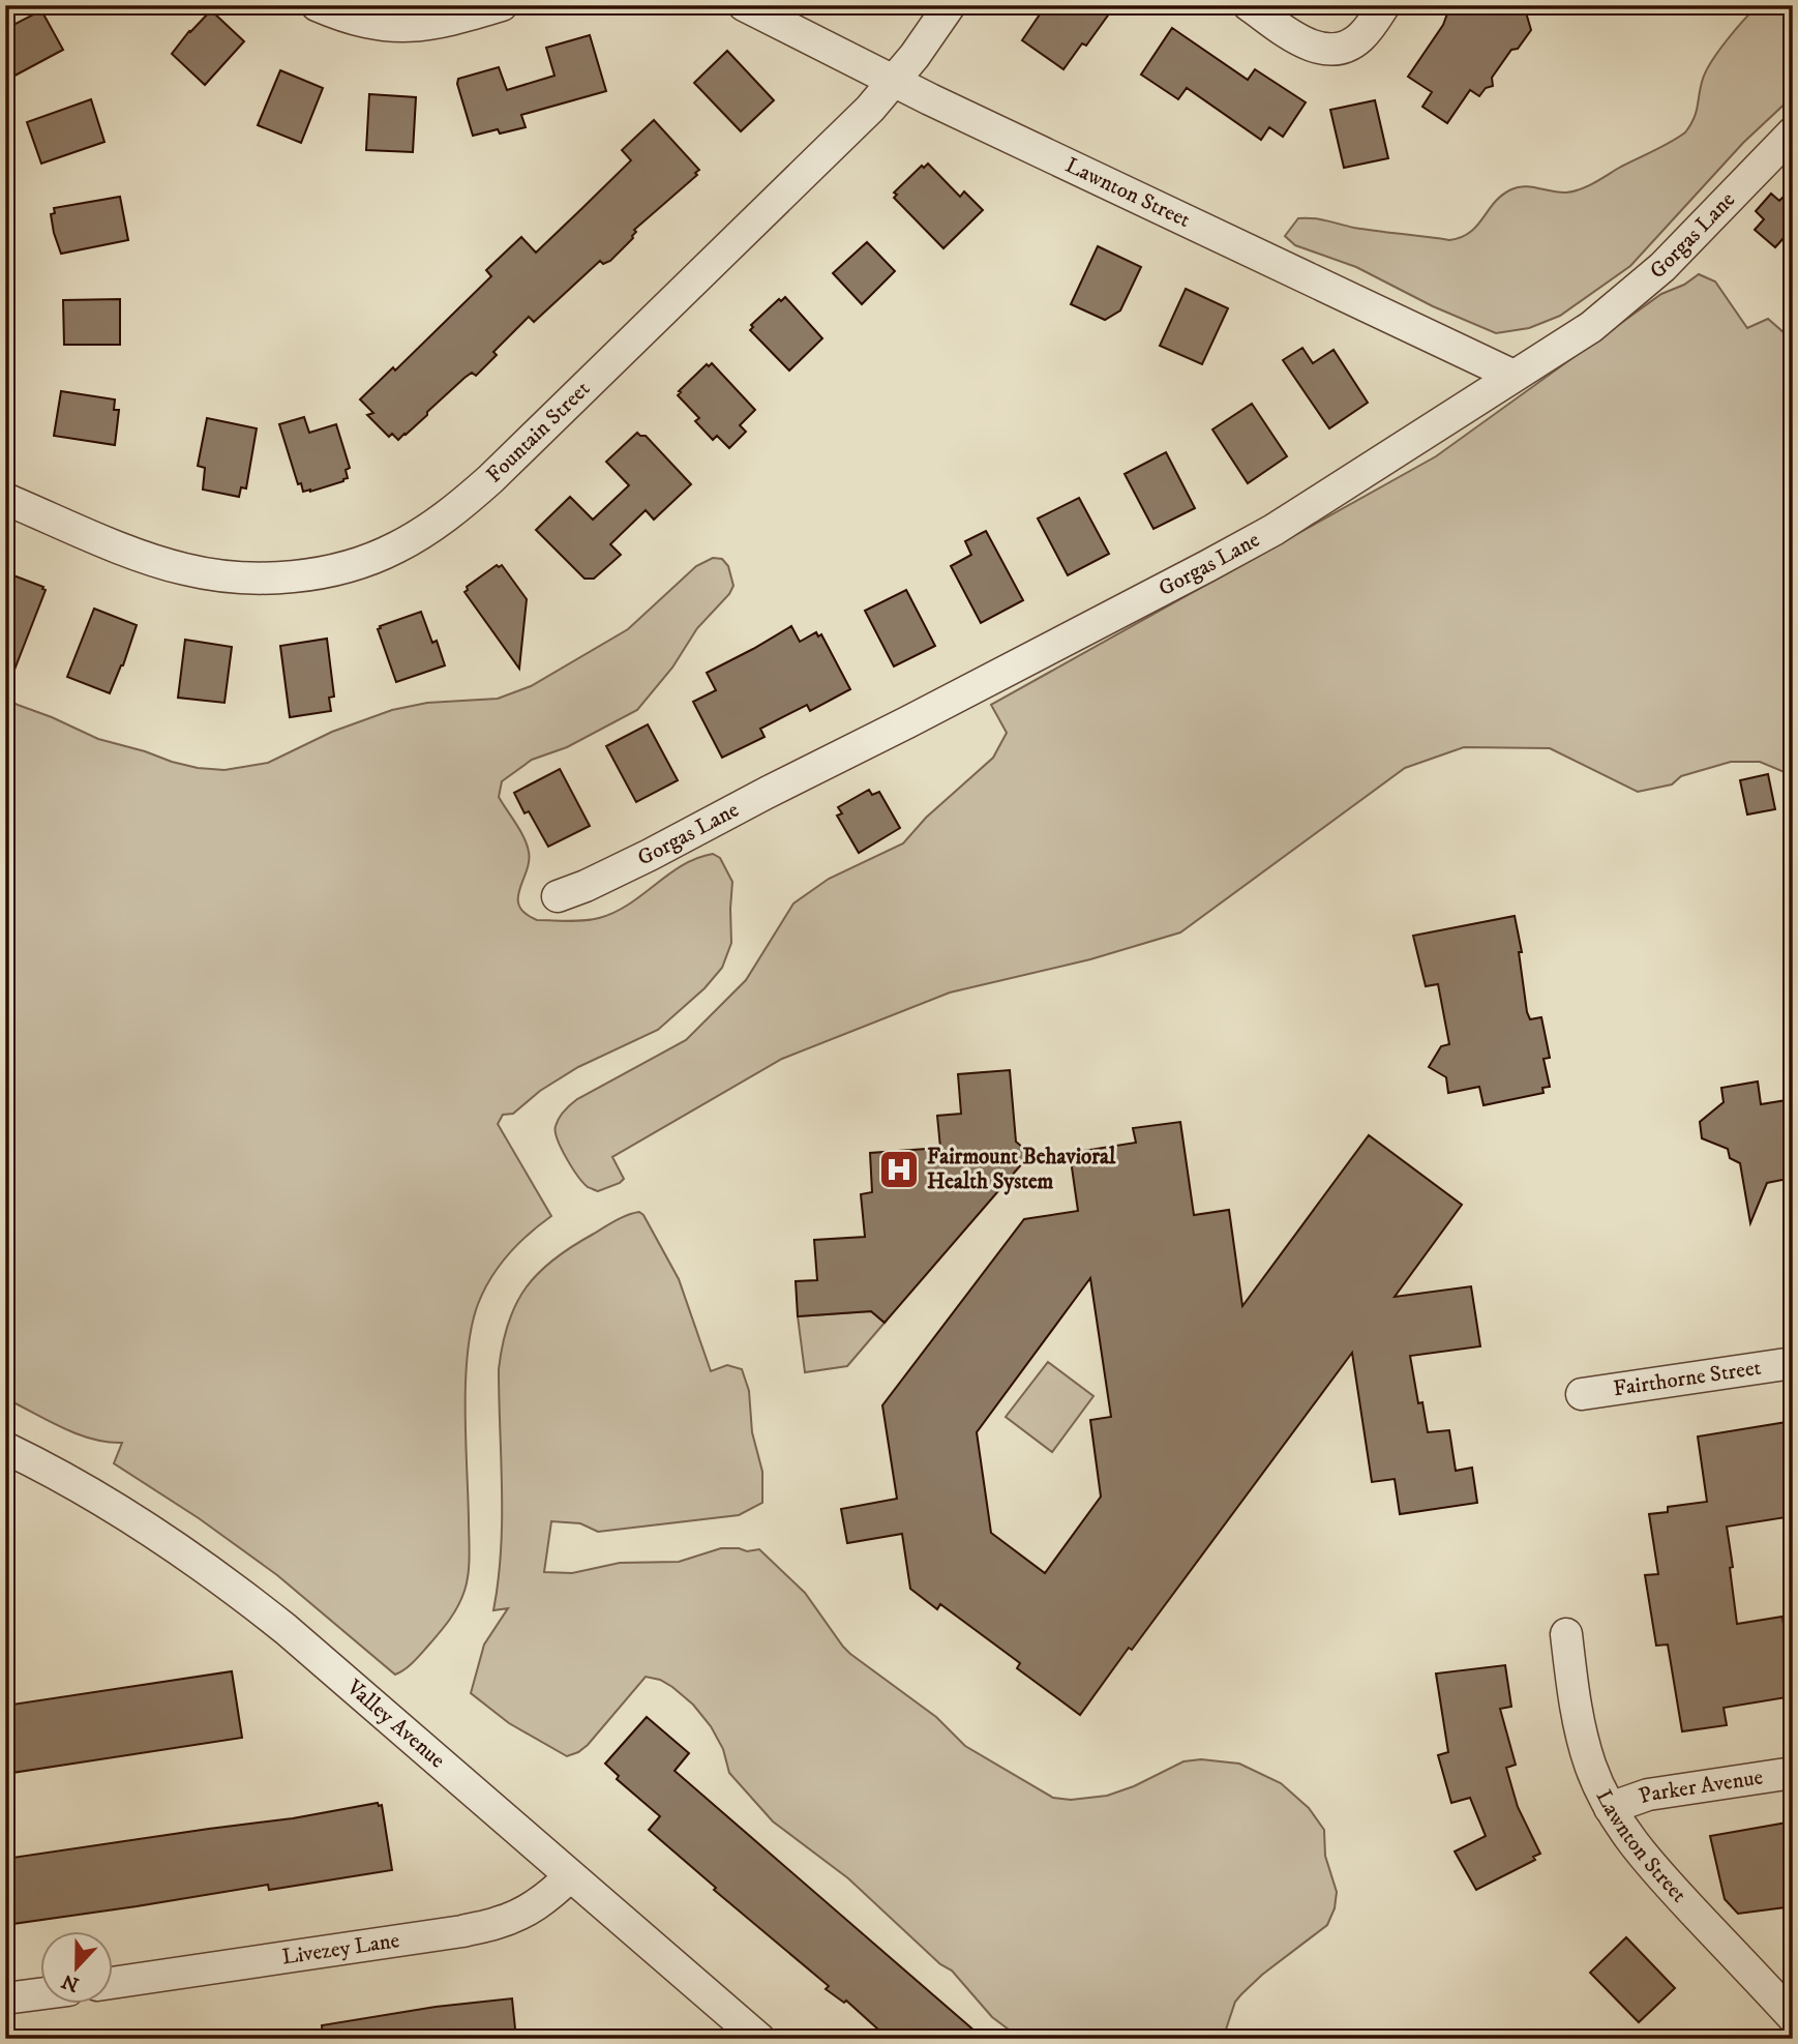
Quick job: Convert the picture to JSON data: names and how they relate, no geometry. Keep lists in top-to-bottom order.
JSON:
{
  "streets": {
    "street": [
      "Lawnton Street",
      "Gorgas Lane",
      "Fountain Street",
      "Fairthorne Street",
      "Valley Avenue",
      "Parker Avenue",
      "Livezey Lane"
    ]
  },
  "crossings": [
    ["Lawnton Street", "Gorgas Lane"],
    ["Lawnton Street", "Fountain Street"],
    ["Lawnton Street", "Parker Avenue"],
    ["Valley Avenue", "Livezey Lane"]
  ],
  "places": {
    "hospital": ["Fairmount Behavioral Health System"]
  },
  "north": "bottom"
}
